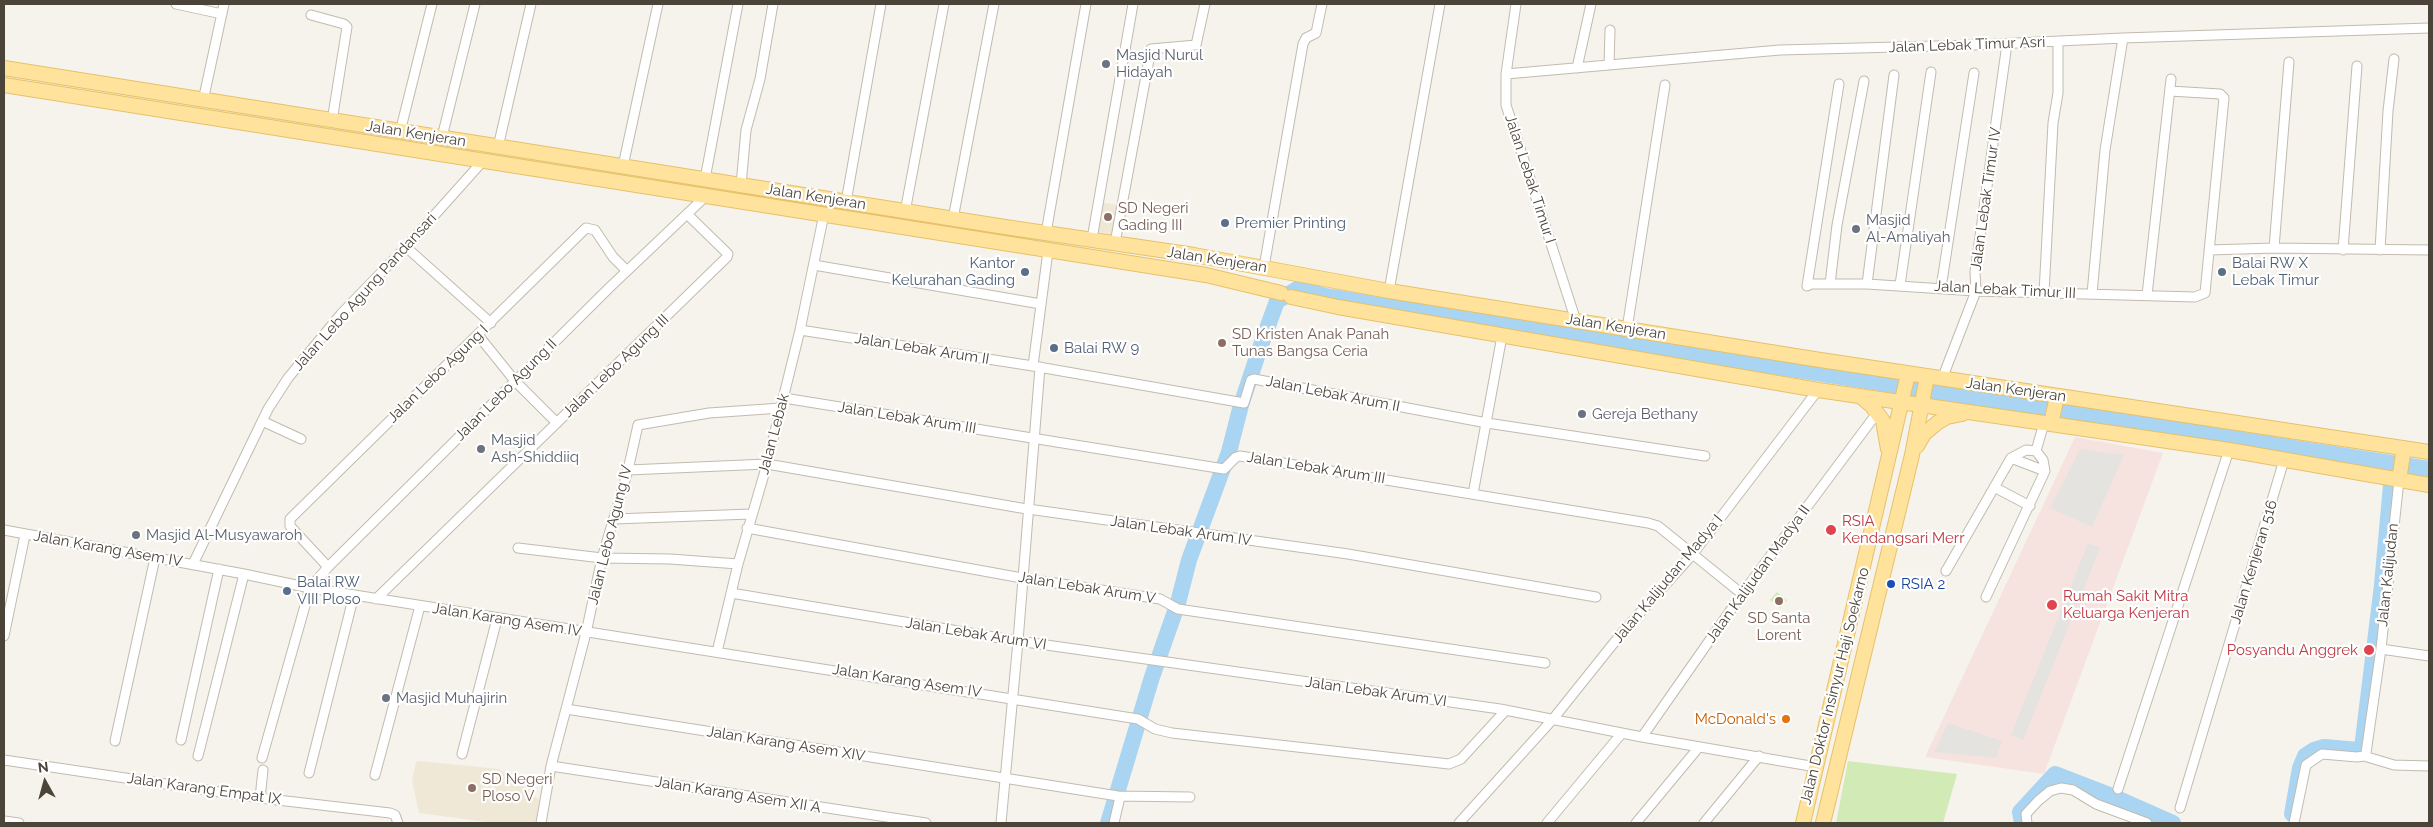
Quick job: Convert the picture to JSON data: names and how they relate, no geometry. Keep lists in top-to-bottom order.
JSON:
{
  "streets": {
    "main road": ["Jalan Kenjeran", "Jalan Doktor Insinyur Haji Soekarno"],
    "street": [
      "Jalan Lebak Timur Asri",
      "Jalan Lebak Timur I",
      "Jalan Lebak Timur IV",
      "Jalan Lebak Timur III",
      "Jalan Lebo Agung Pandansari",
      "Jalan Lebak Arum II",
      "Jalan Lebo Agung III",
      "Jalan Lebo Agung I",
      "Jalan Lebo Agung II",
      "Jalan Lebak Arum III",
      "Jalan Lebak",
      "Jalan Lebak Arum IV",
      "Jalan Lebo Agung IV",
      "Jalan Karang Asem IV",
      "Jalan Kenjeran 516",
      "Jalan Kalijudan Madya II",
      "Jalan Kalijudan",
      "Jalan Kalijudan Madya I",
      "Jalan Lebak Arum V",
      "Jalan Lebak Arum VI",
      "Jalan Karang Asem XIV",
      "Jalan Karang Empat IX",
      "Jalan Karang Asem XII A"
    ]
  },
  "crossings": [
    ["Jalan Lebak Timur Asri", "Jalan Lebak Timur I"],
    ["Jalan Lebak Timur Asri", "Jalan Lebak Timur IV"],
    ["Jalan Kenjeran", "Jalan Lebak Timur I"],
    ["Jalan Kenjeran", "Jalan Lebak Timur IV"],
    ["Jalan Kenjeran", "Jalan Lebo Agung Pandansari"],
    ["Jalan Kenjeran", "Jalan Lebo Agung II"],
    ["Jalan Kenjeran", "Jalan Lebak"],
    ["Jalan Kenjeran", "Jalan Kenjeran 516"],
    ["Jalan Kenjeran", "Jalan Kalijudan"],
    ["Jalan Kenjeran", "Jalan Kalijudan Madya I"],
    ["Jalan Kenjeran", "Jalan Doktor Insinyur Haji Soekarno"],
    ["Jalan Lebak Timur IV", "Jalan Lebak Timur III"],
    ["Jalan Lebo Agung Pandansari", "Jalan Karang Asem IV"],
    ["Jalan Lebak Arum II", "Jalan Lebak"],
    ["Jalan Lebo Agung III", "Jalan Lebo Agung II"],
    ["Jalan Lebo Agung III", "Jalan Karang Asem IV"],
    ["Jalan Lebo Agung I", "Jalan Lebo Agung II"],
    ["Jalan Lebo Agung II", "Jalan Karang Asem IV"],
    ["Jalan Lebak Arum III", "Jalan Lebak"],
    ["Jalan Lebak Arum III", "Jalan Kalijudan Madya II"],
    ["Jalan Lebak Arum III", "Jalan Kalijudan Madya I"],
    ["Jalan Lebak", "Jalan Lebak Arum IV"],
    ["Jalan Lebak", "Jalan Lebo Agung IV"],
    ["Jalan Lebak", "Jalan Karang Asem IV"],
    ["Jalan Lebak", "Jalan Lebak Arum V"],
    ["Jalan Lebak", "Jalan Lebak Arum VI"],
    ["Jalan Lebak Arum IV", "Jalan Lebo Agung IV"],
    ["Jalan Lebo Agung IV", "Jalan Karang Asem IV"],
    ["Jalan Lebo Agung IV", "Jalan Karang Asem XIV"],
    ["Jalan Lebo Agung IV", "Jalan Karang Asem XII A"],
    ["Jalan Kalijudan Madya II", "Jalan Lebak Arum VI"],
    ["Jalan Kalijudan Madya I", "Jalan Lebak Arum VI"],
    ["Jalan Lebak Arum VI", "Jalan Doktor Insinyur Haji Soekarno"]
  ],
  "places": [
    "Masjid Nurul Hidayah",
    "SD Negeri Gading III",
    "Premier Printing",
    "Masjid Al-Amaliyah",
    "Kantor Kelurahan Gading",
    "Balai RW X Lebak Timur",
    "SD Kristen Anak Panah Tunas Bangsa Ceria",
    "Balai RW 9",
    "Gereja Bethany",
    "Masjid Ash-Shiddiiq",
    "RSIA Kendangsari Merr",
    "Masjid Al-Musyawaroh",
    "RSIA 2",
    "Balai RW VIII Ploso",
    "SD Santa Lorent",
    "Rumah Sakit Mitra Keluarga Kenjeran",
    "Posyandu Anggrek",
    "Masjid Muhajirin",
    "McDonald's",
    "SD Negeri Ploso V"
  ],
  "north": "top"
}
